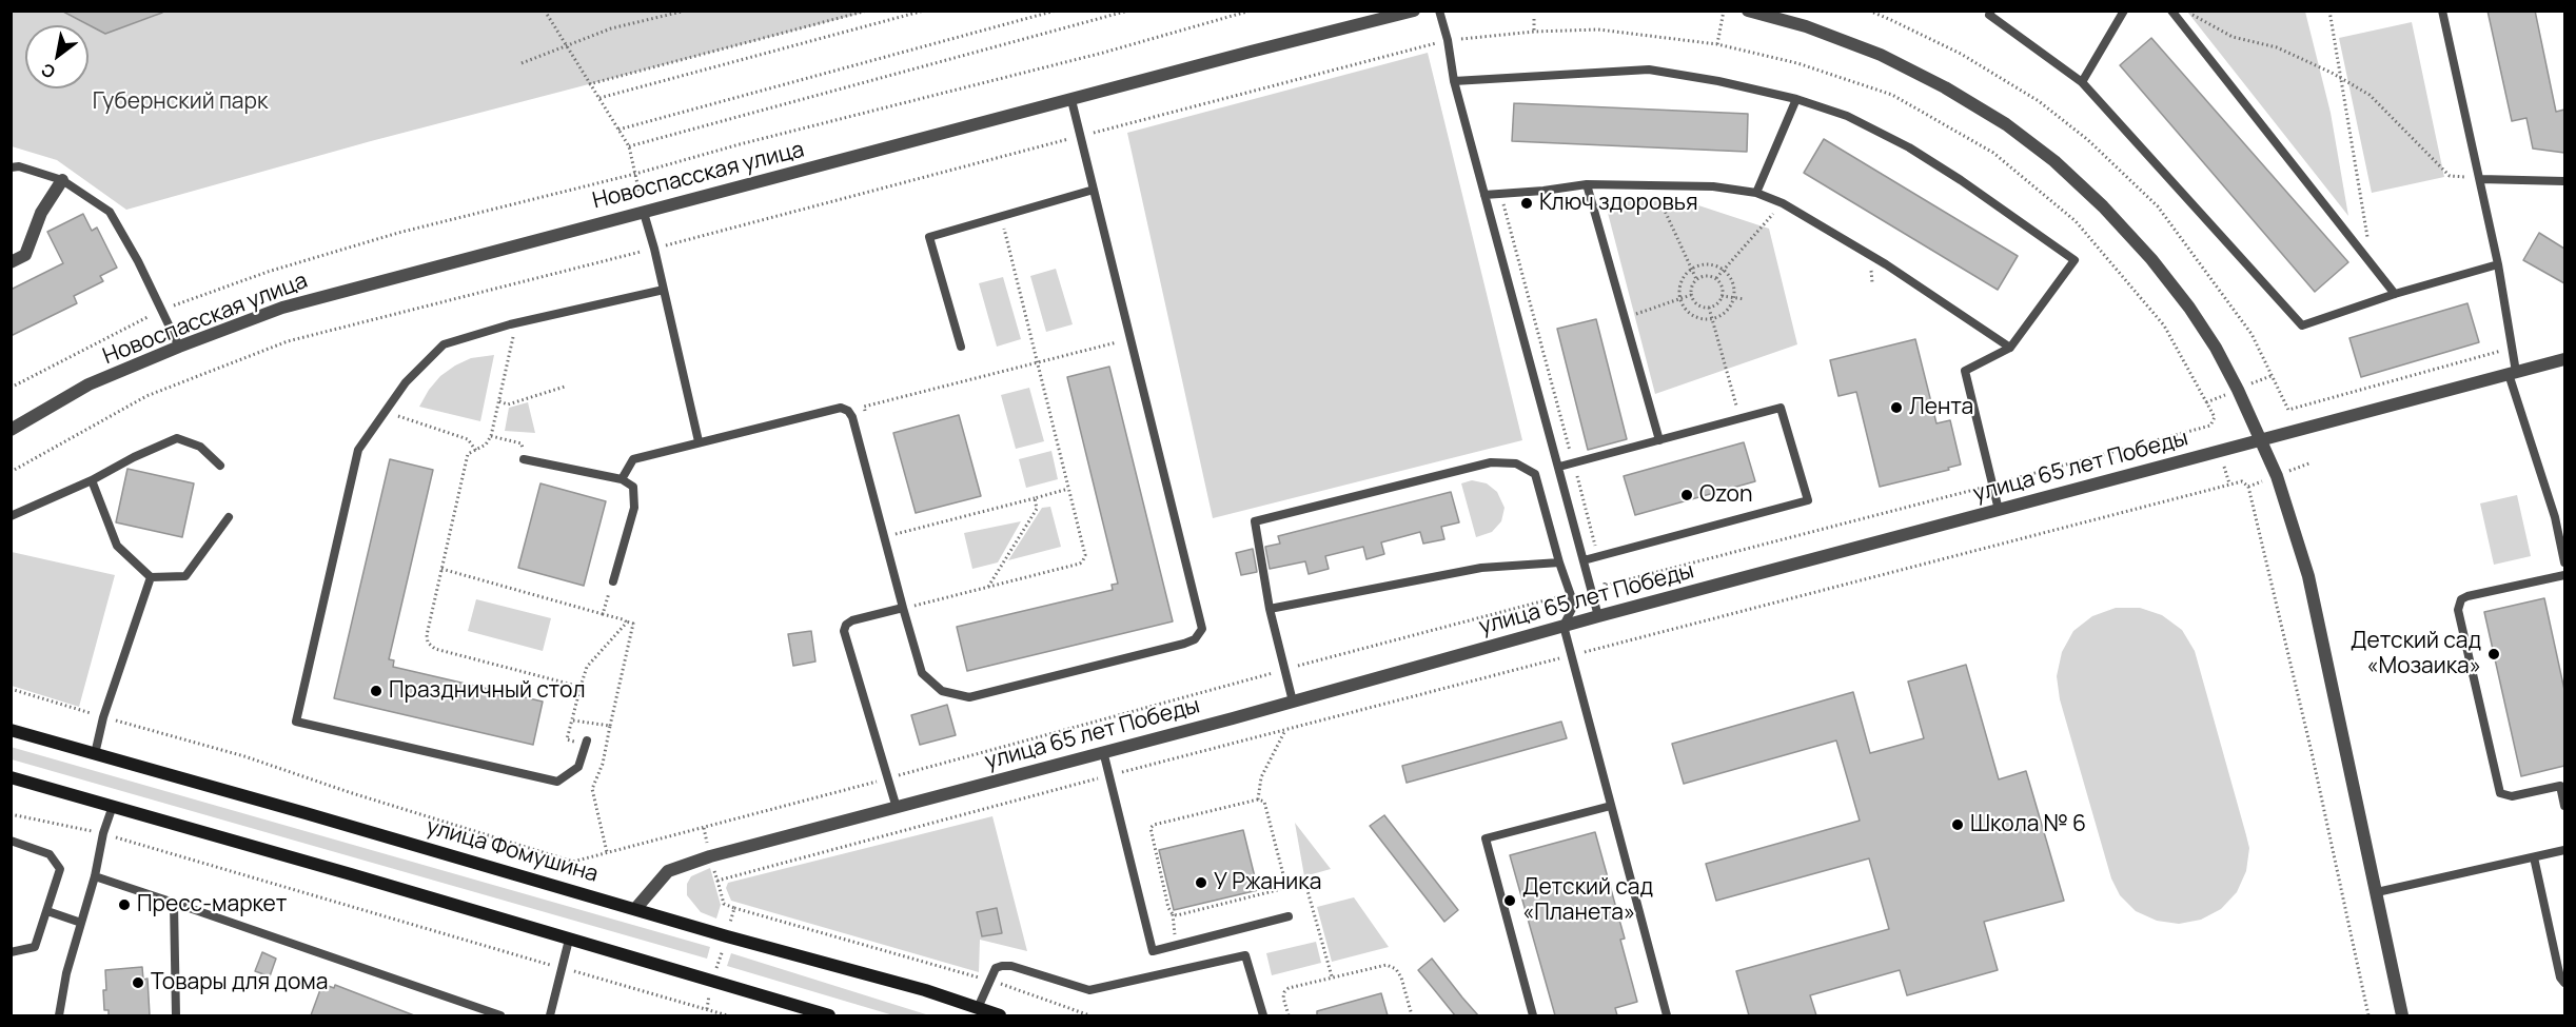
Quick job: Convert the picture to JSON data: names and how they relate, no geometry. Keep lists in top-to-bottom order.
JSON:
{
  "streets": {
    "main road": ["улица Фомушина"],
    "street": ["Новоспасская улица", "улица 65 лет Победы"]
  },
  "crossings": [
    ["улица 65 лет Победы", "улица Фомушина"]
  ],
  "parks": ["Губернский парк"],
  "places": [
    "Ключ здоровья",
    "Лента",
    "Ozon",
    "Детский сад «Мозаика»",
    "Праздничный стол",
    "Школа № 6",
    "У Ржаника",
    "Детский сад «Планета»",
    "Пресс-маркет",
    "Товары для дома"
  ],
  "north": "bottom left"
}
